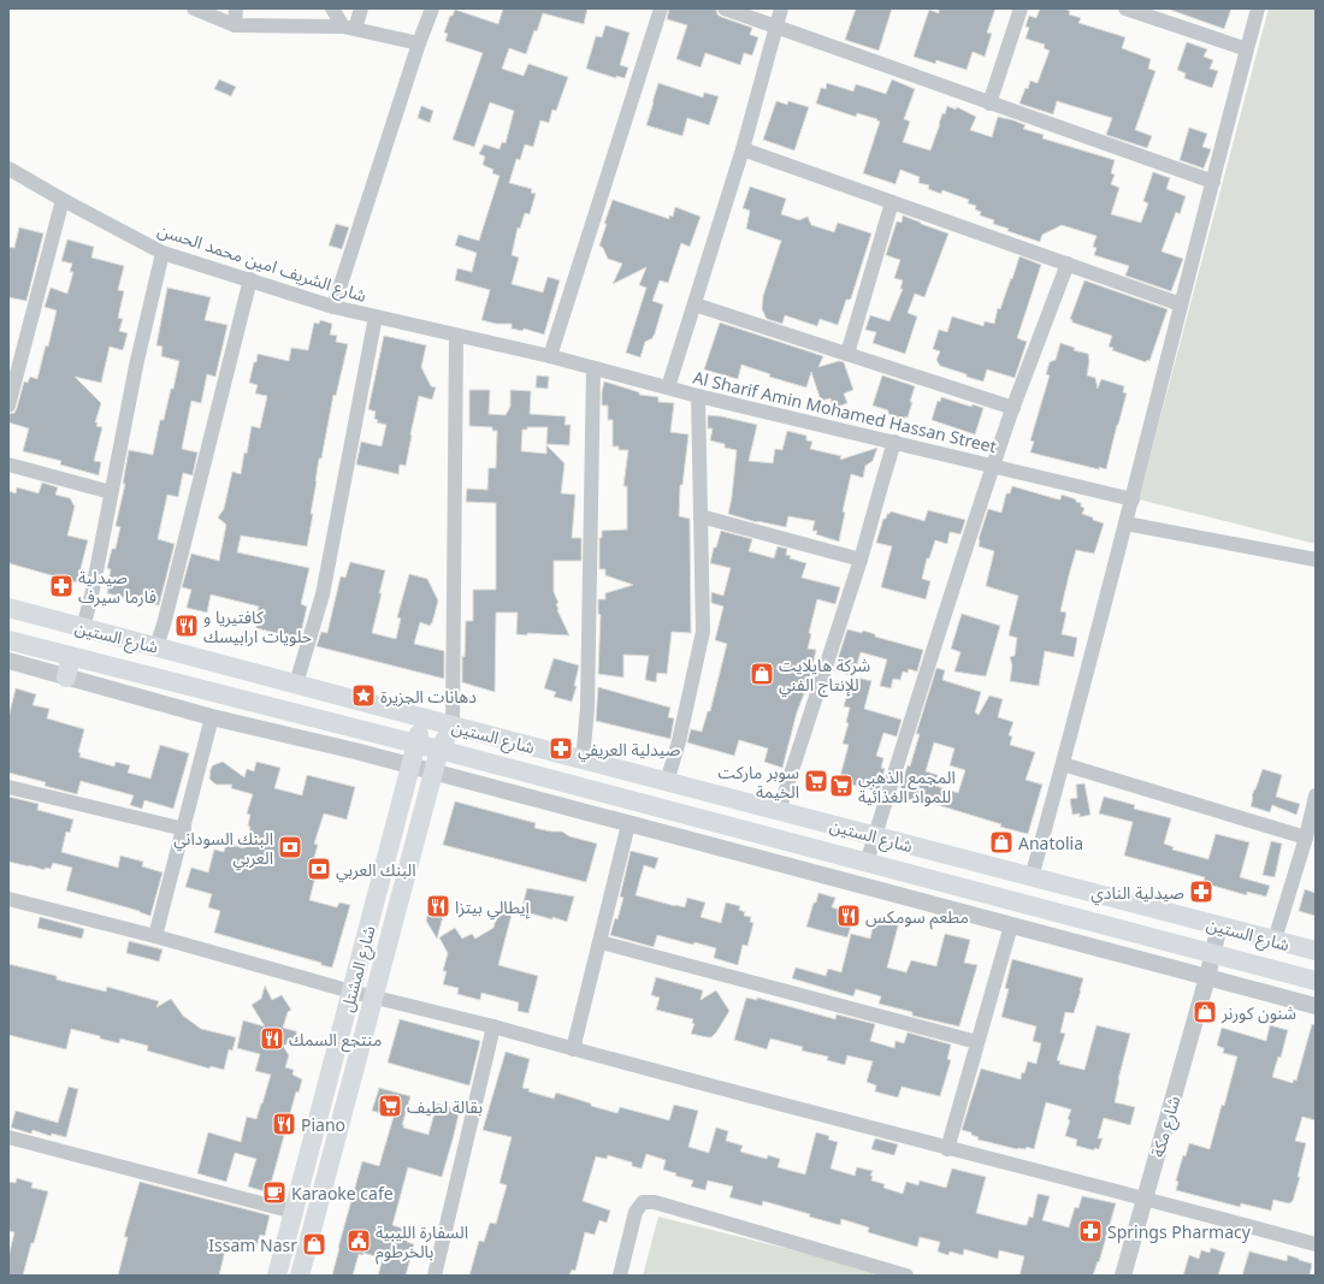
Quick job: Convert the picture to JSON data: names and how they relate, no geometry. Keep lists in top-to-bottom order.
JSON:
{
  "streets": {
    "main road": ["شارع الستين", "شارع المشتل"],
    "street": ["شارع الشريف امين محمد الحسن", "Al Sharif Amin Mohamed Hassan Street", "شارع مكة"]
  },
  "crossings": [
    ["شارع الشريف امين محمد الحسن", "Al Sharif Amin Mohamed Hassan Street"],
    ["شارع الستين", "شارع المشتل"],
    ["شارع الستين", "شارع مكة"]
  ],
  "places": {
    "pharmacy": [
      "صيدلية فارما سيرف",
      "صيدلية العريفي",
      "صيدلية النادي",
      "Springs Pharmacy"
    ],
    "restaurant": [
      "كافتيريا و حلويات ارابيسك",
      "إيطالي بيتزا",
      "مطعم سومكس",
      "منتجع السمك",
      "Piano"
    ],
    "shop": [
      "شركة هايلايت للإنتاج الفني",
      "Anatolia",
      "شنون كورنر",
      "Issam Nasr"
    ],
    "place": ["دهانات الجزيرة"],
    "supermarket": ["سوبر ماركت الخيمة", "المجمع الذهبي للمواد الغذائية", "بقالة لطيف"],
    "bank": ["البنك السوداني العربي", "البنك العربي"],
    "cafe": ["Karaoke cafe"],
    "public building": ["السفارة الليبية بالخرطوم"]
  }
}
